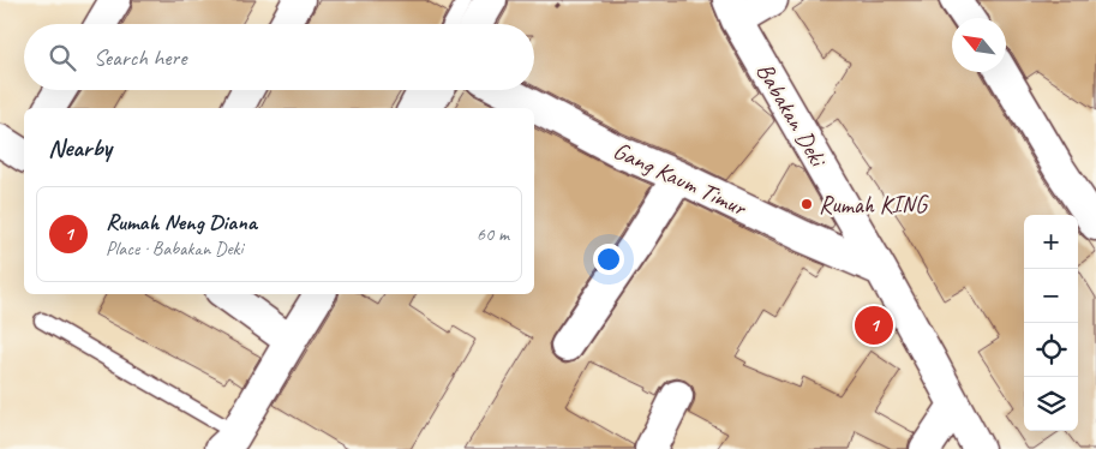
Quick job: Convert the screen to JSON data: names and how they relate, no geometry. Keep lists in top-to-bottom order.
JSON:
{
  "streets": {
    "street": ["Babakan Deki", "Gang Kaum Timur"]
  },
  "crossings": [
    ["Babakan Deki", "Gang Kaum Timur"]
  ],
  "places": ["Rumah KING"],
  "north": "top left",
  "page": {
    "search": "Search here",
    "heading": "Nearby",
    "list": [
      {
        "mark": "1",
        "name": "Rumah Neng Diana",
        "note": "Place · Babakan Deki",
        "value": "60 m"
      }
    ],
    "map_buttons": ["+", "−"],
    "pins": "1"
  }
}
